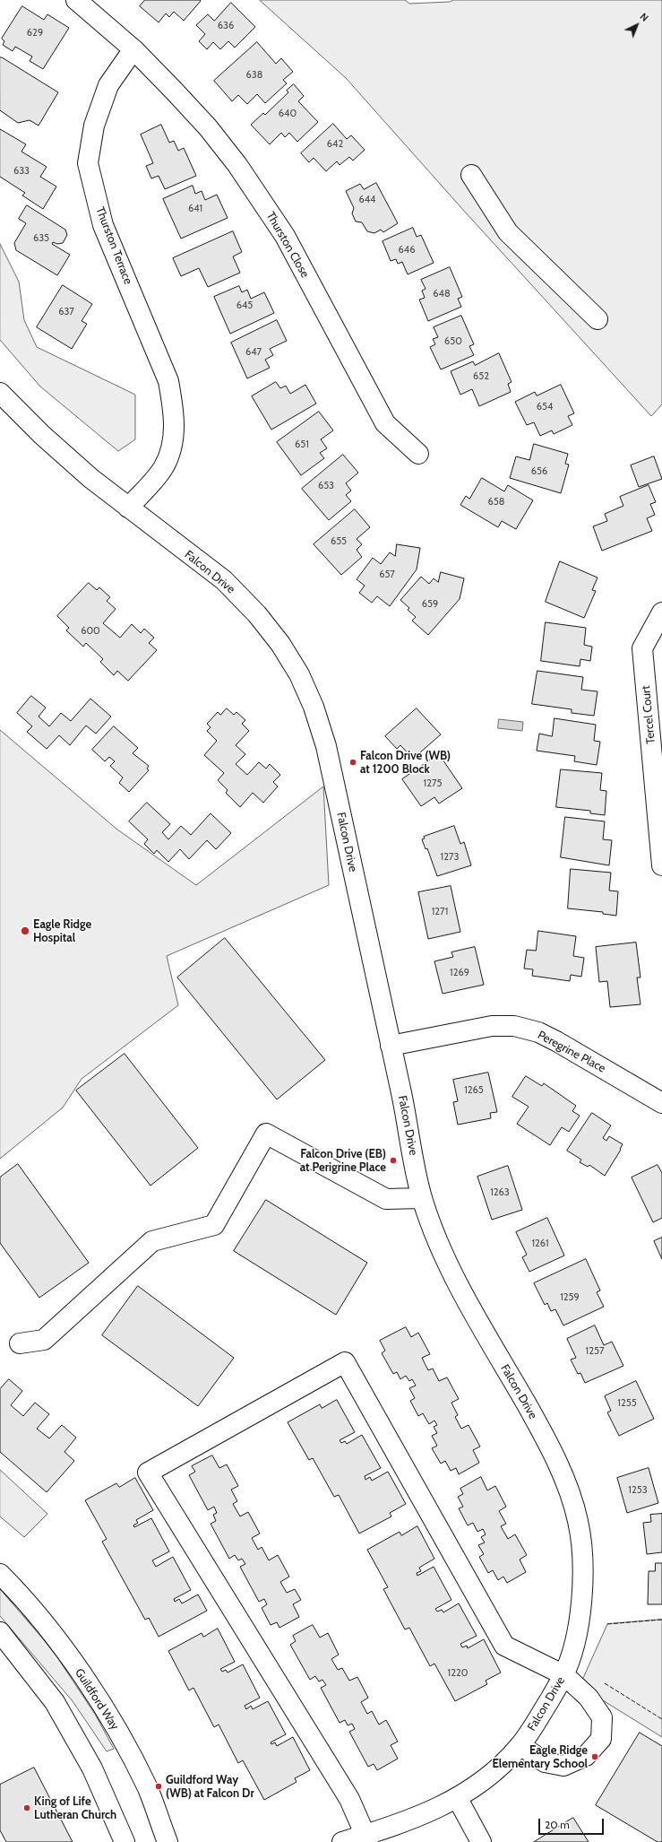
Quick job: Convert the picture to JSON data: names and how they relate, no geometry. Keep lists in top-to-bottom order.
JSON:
{
  "streets": {
    "street": [
      "Thurston Close",
      "Thurston Terrace",
      "Falcon Drive",
      "Tercel Court",
      "Peregrine Place",
      "Guildford Way"
    ]
  },
  "crossings": [
    ["Thurston Close", "Thurston Terrace"],
    ["Thurston Terrace", "Falcon Drive"],
    ["Falcon Drive", "Peregrine Place"]
  ],
  "places": [
    "Falcon Drive (WB) at 1200 Block",
    "Eagle Ridge Hospital",
    "Falcon Drive (EB) at Perigrine Place",
    "Eagle Ridge Elementary School",
    "Guildford Way (WB) at Falcon Dr",
    "King of Life Lutheran Church"
  ],
  "house_numbers": [
    "636",
    "629",
    "638",
    "640",
    "642",
    "633",
    "644",
    "641",
    "635",
    "646",
    "648",
    "645",
    "637",
    "650",
    "647",
    "652",
    "654",
    "651",
    "656",
    "653",
    "658",
    "655",
    "657",
    "659",
    "600",
    "1275",
    "1273",
    "1271",
    "1269",
    "1265",
    "1263",
    "1261",
    "1259",
    "1257",
    "1255",
    "1253",
    "1220"
  ],
  "scale_bar": "20 m",
  "north": "top right"
}
